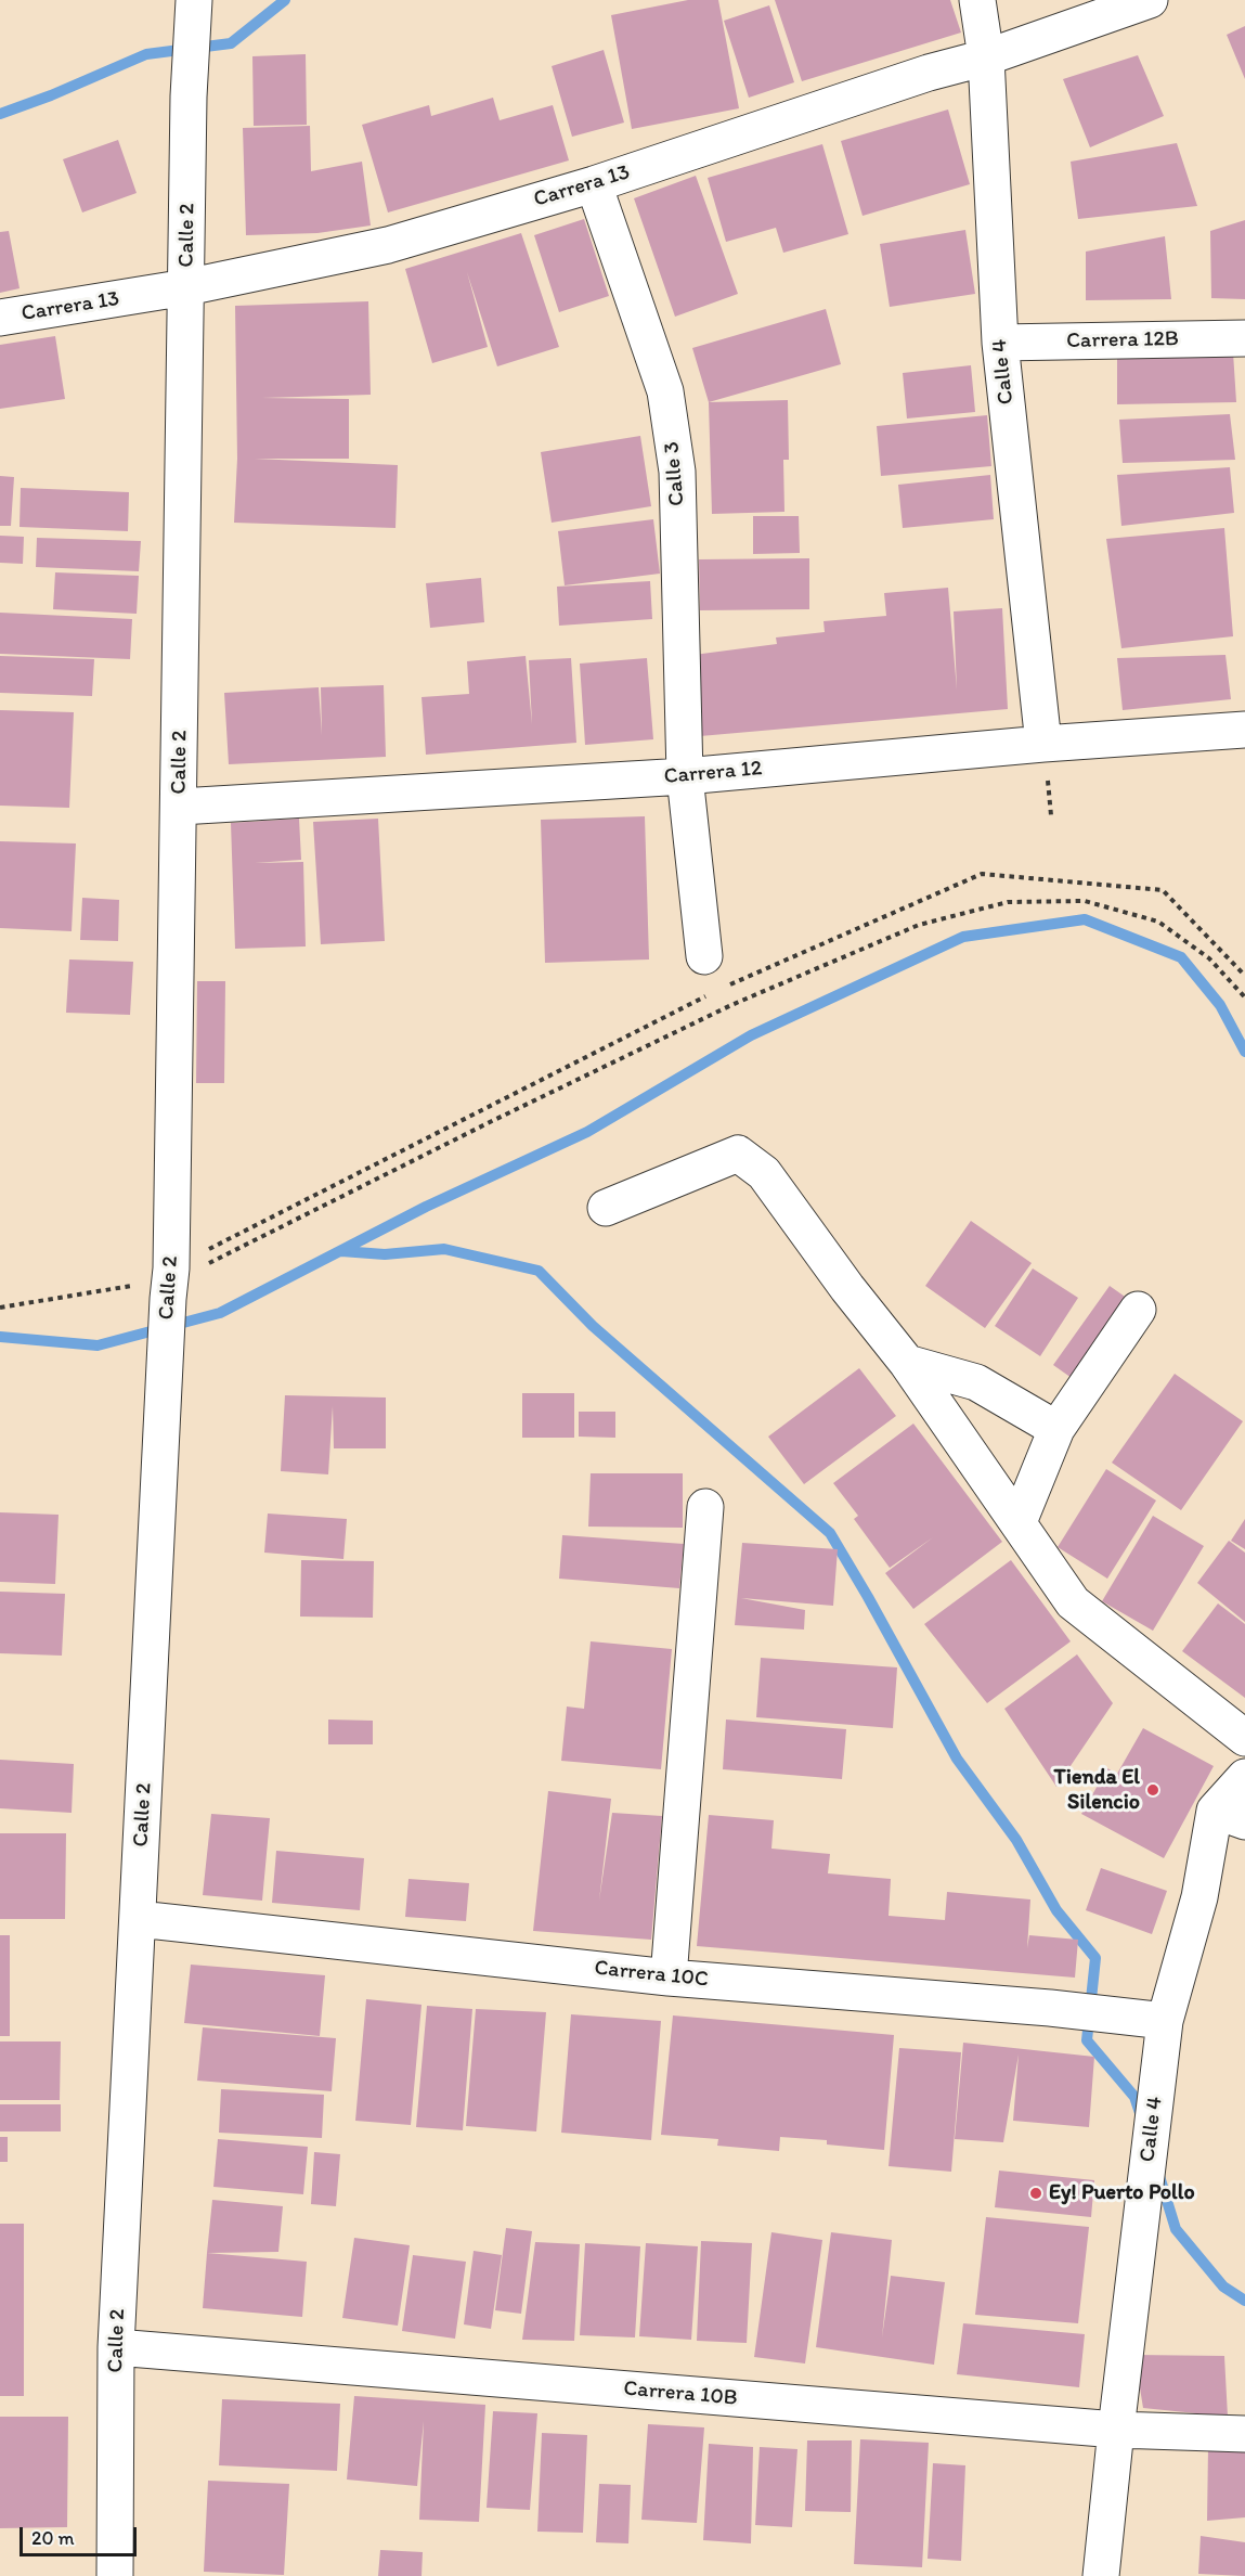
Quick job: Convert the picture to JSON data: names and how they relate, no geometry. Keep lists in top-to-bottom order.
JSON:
{
  "streets": {
    "street": [
      "Carrera 13",
      "Calle 2",
      "Carrera 12B",
      "Calle 4",
      "Calle 3",
      "Carrera 12",
      "Carrera 10C",
      "Carrera 10B"
    ]
  },
  "crossings": [
    ["Carrera 13", "Calle 2"],
    ["Carrera 13", "Calle 4"],
    ["Carrera 13", "Calle 3"],
    ["Calle 2", "Carrera 12"],
    ["Calle 2", "Carrera 10C"],
    ["Calle 2", "Carrera 10B"],
    ["Carrera 12B", "Calle 4"],
    ["Calle 4", "Carrera 12"],
    ["Calle 4", "Carrera 10C"],
    ["Calle 4", "Carrera 10B"],
    ["Calle 3", "Carrera 12"]
  ],
  "places": ["Tienda El Silencio", "Ey! Puerto Pollo"],
  "scale_bar": "20 m"
}
